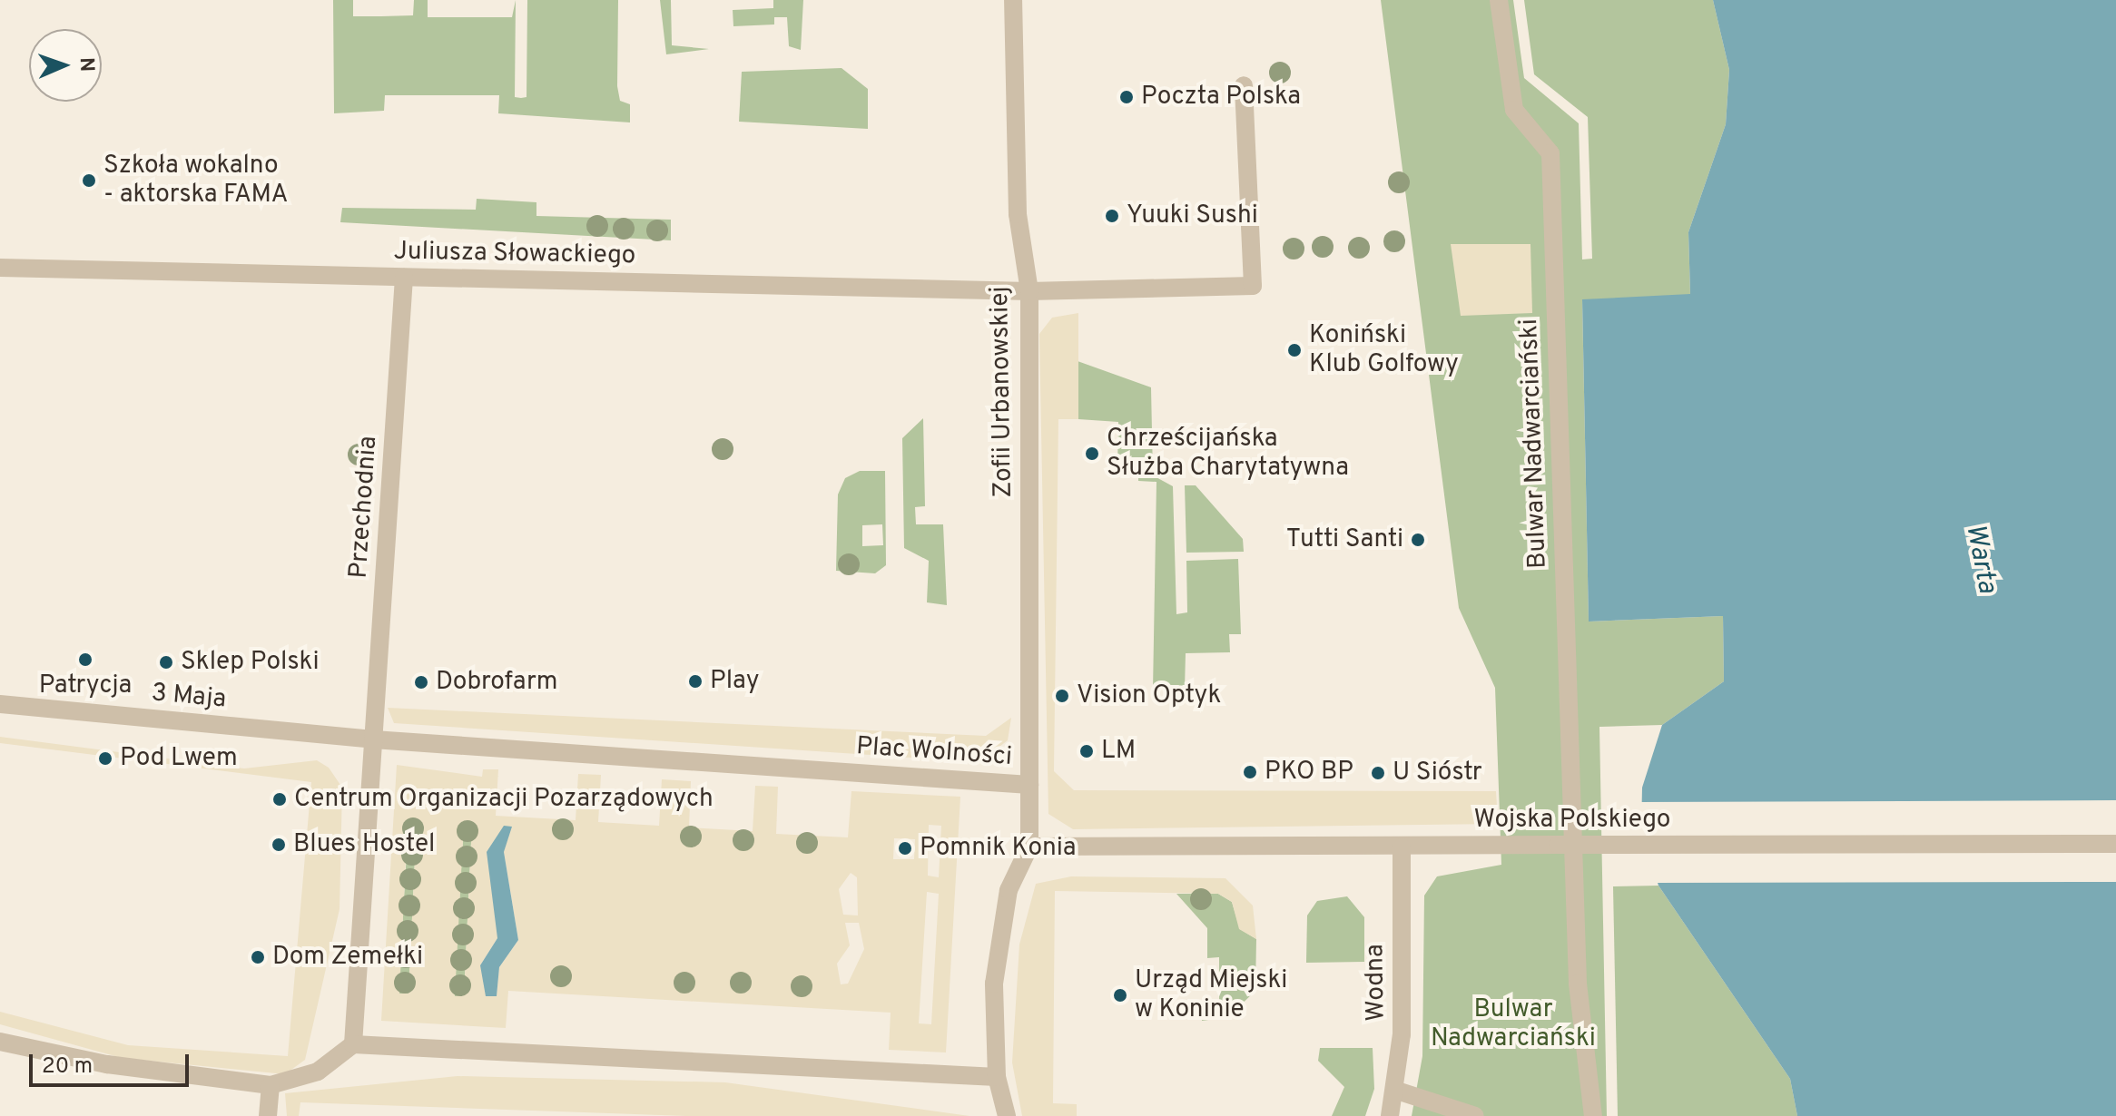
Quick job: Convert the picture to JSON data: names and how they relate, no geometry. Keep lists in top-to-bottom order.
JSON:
{
  "streets": {
    "street": [
      "Juliusza Słowackiego",
      "Zofii Urbanowskiej",
      "Bulwar Nadwarciański",
      "Przechodnia",
      "3 Maja",
      "Plac Wolności",
      "Wojska Polskiego",
      "Wodna"
    ]
  },
  "crossings": [
    ["Juliusza Słowackiego", "Zofii Urbanowskiej"],
    ["Juliusza Słowackiego", "Przechodnia"],
    ["Zofii Urbanowskiej", "Plac Wolności"],
    ["Przechodnia", "3 Maja"],
    ["Przechodnia", "Plac Wolności"],
    ["3 Maja", "Plac Wolności"],
    ["Plac Wolności", "Wojska Polskiego"],
    ["Wojska Polskiego", "Wodna"]
  ],
  "water": ["Warta"],
  "parks": ["Bulwar Nadwarciański"],
  "places": [
    "Poczta Polska",
    "Szkoła wokalno - aktorska FAMA",
    "Yuuki Sushi",
    "Koniński Klub Golfowy",
    "Chrześcijańska Służba Charytatywna",
    "Tutti Santi",
    "Patrycja",
    "Sklep Polski",
    "Play",
    "Dobrofarm",
    "Vision Optyk",
    "LM",
    "Pod Lwem",
    "PKO BP",
    "U Sióstr",
    "Centrum Organizacji Pozarządowych",
    "Blues Hostel",
    "Pomnik Konia",
    "Dom Zemełki",
    "Urząd Miejski w Koninie"
  ],
  "scale_bar": "20 m",
  "north": "right"
}
